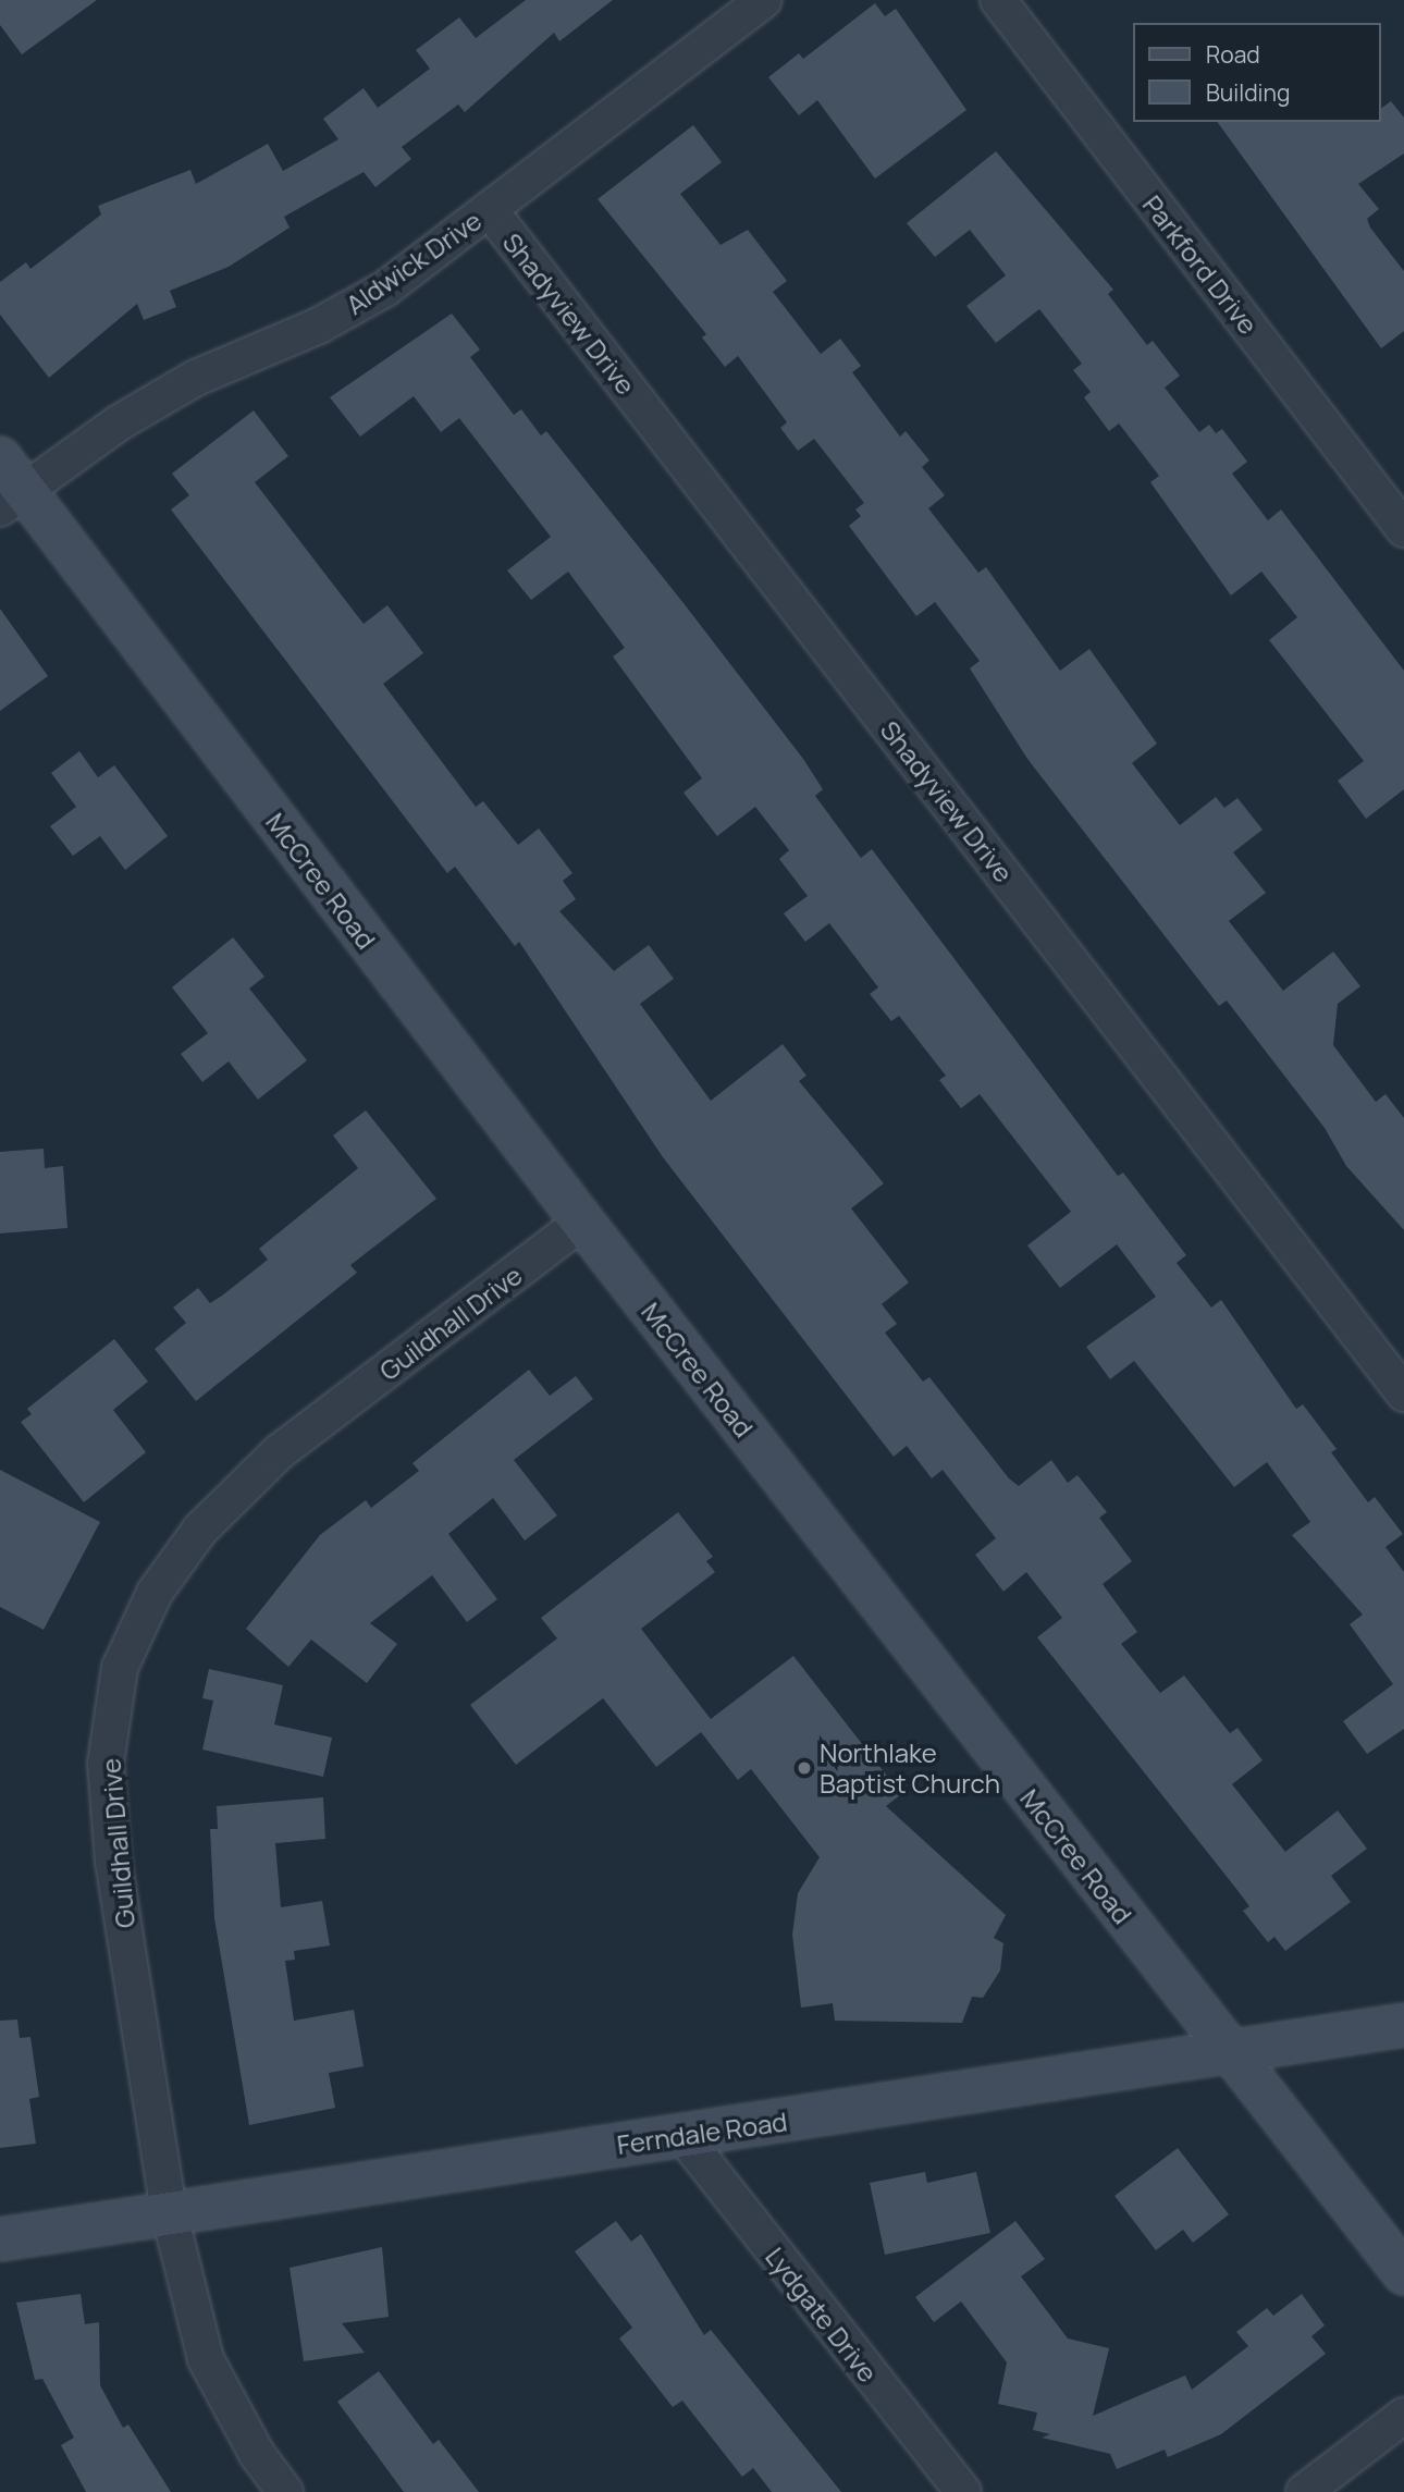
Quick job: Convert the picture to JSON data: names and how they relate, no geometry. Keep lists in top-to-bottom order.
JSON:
{
  "streets": {
    "street": [
      "Aldwick Drive",
      "Parkford Drive",
      "Shadyview Drive",
      "McCree Road",
      "Guildhall Drive",
      "Ferndale Road",
      "Lydgate Drive"
    ]
  },
  "crossings": [
    ["Aldwick Drive", "Shadyview Drive"],
    ["Aldwick Drive", "McCree Road"],
    ["McCree Road", "Guildhall Drive"],
    ["McCree Road", "Ferndale Road"],
    ["Guildhall Drive", "Ferndale Road"],
    ["Ferndale Road", "Lydgate Drive"]
  ],
  "places": ["Northlake Baptist Church"],
  "legend": ["Road", "Building"]
}
